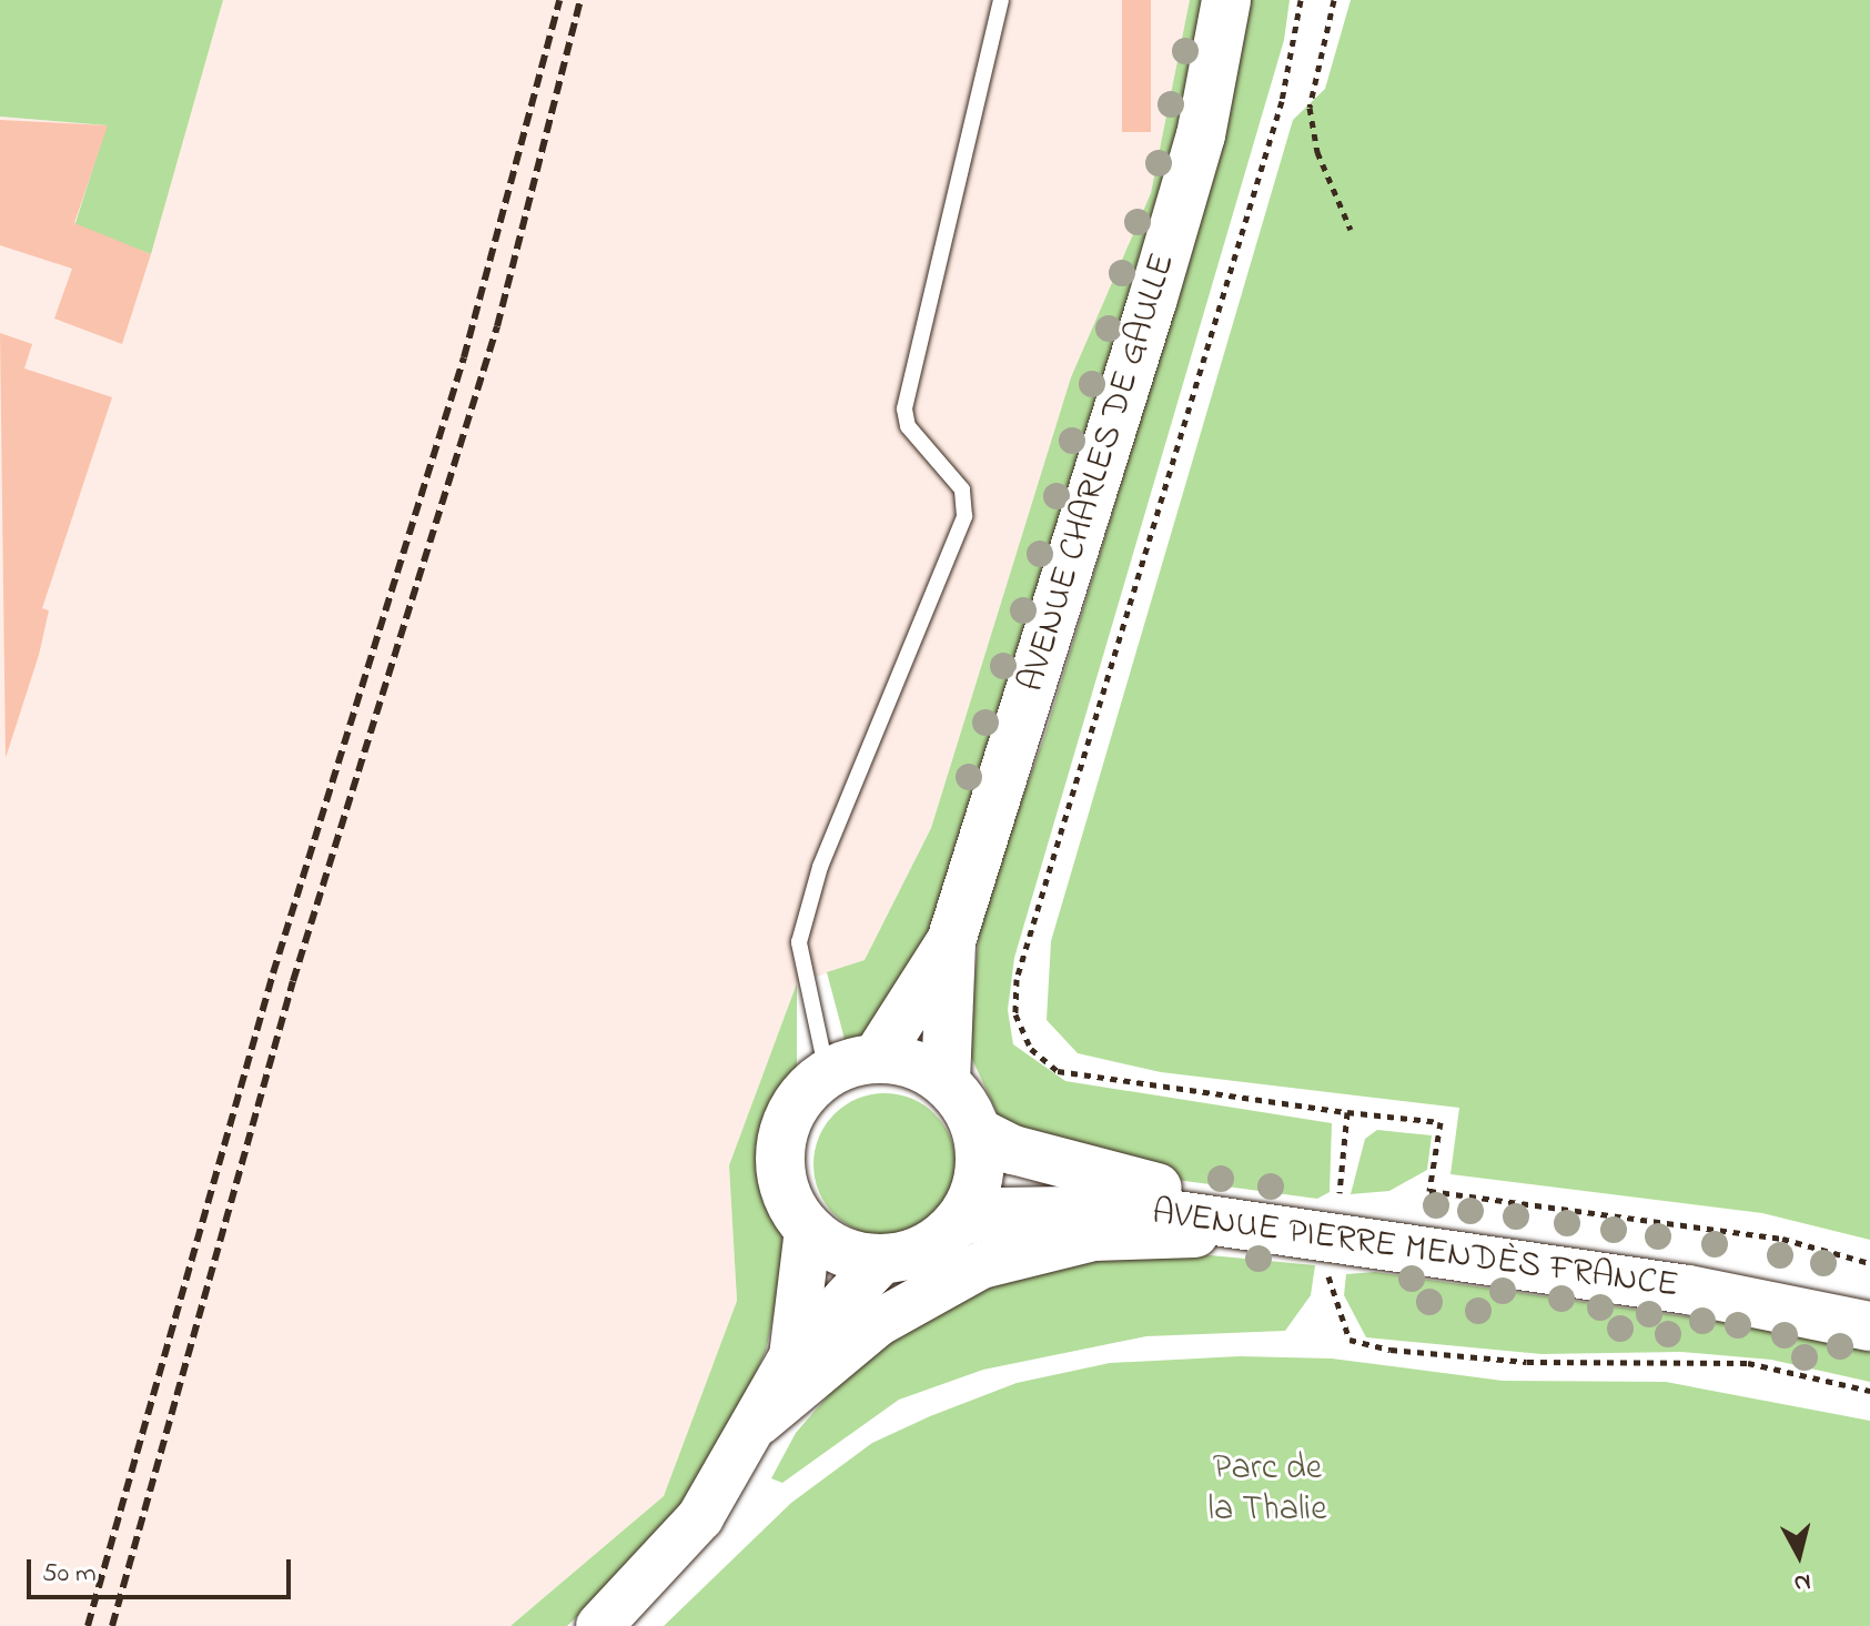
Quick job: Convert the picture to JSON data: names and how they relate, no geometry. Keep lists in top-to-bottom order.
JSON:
{
  "streets": {
    "main road": ["AVENUE CHARLES DE GAULLE", "AVENUE PIERRE MENDÈS FRANCE"]
  },
  "crossings": [
    ["AVENUE CHARLES DE GAULLE", "AVENUE PIERRE MENDÈS FRANCE"]
  ],
  "parks": ["Parc de la Thalie"],
  "scale_bar": "50 m",
  "north": "bottom"
}
